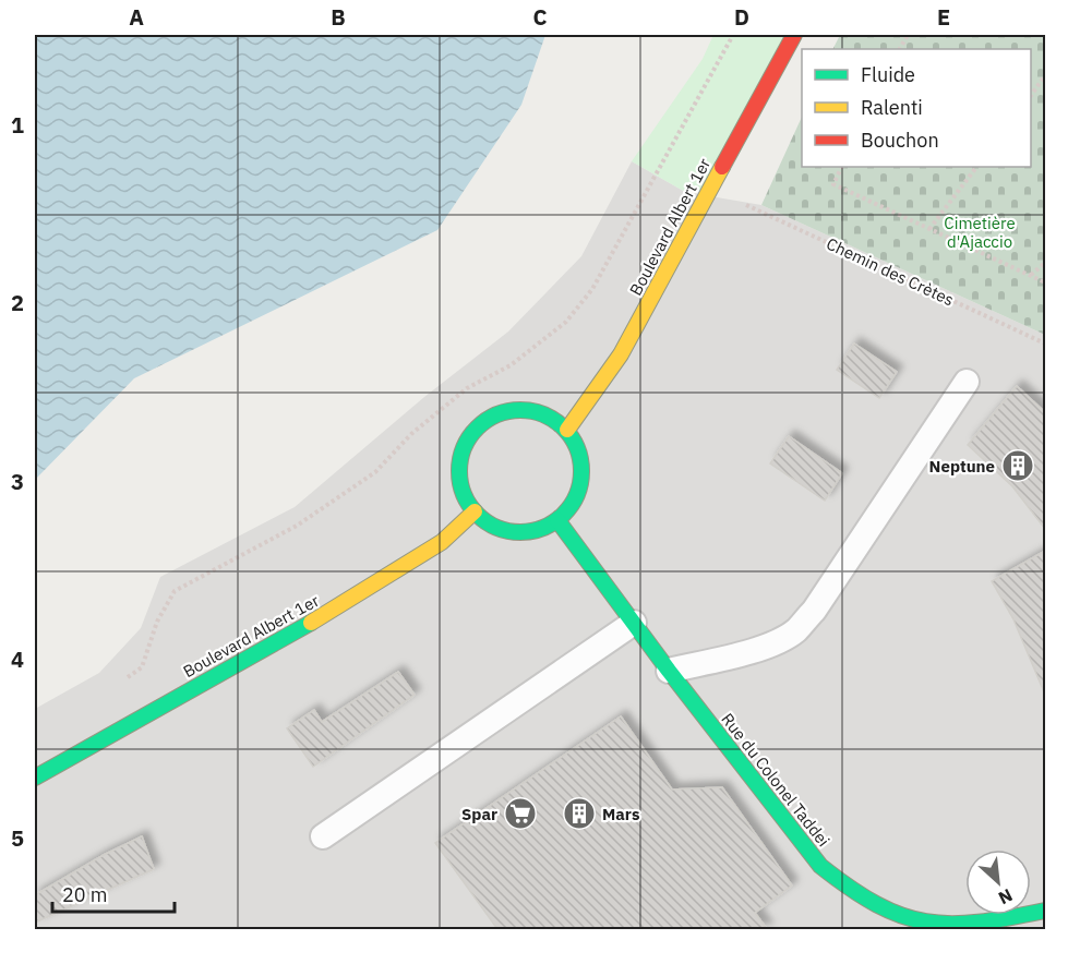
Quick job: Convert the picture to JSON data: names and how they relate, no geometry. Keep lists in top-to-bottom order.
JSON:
{
  "streets": {
    "main road": ["Boulevard Albert 1er", "Rue du Colonel Taddei"],
    "path": ["Chemin des Crètes"]
  },
  "crossings": [
    ["Boulevard Albert 1er", "Rue du Colonel Taddei"]
  ],
  "parks": ["Cimetière d'Ajaccio"],
  "places": {
    "building": ["Neptune", "Mars"],
    "supermarket": ["Spar"]
  },
  "legend": ["Fluide", "Ralenti", "Bouchon"],
  "scale_bar": "20 m",
  "north": "bottom right",
  "grid": {
    "columns": [
      "A",
      "B",
      "C",
      "D",
      "E"
    ],
    "rows": [
      "1",
      "2",
      "3",
      "4",
      "5"
    ]
  }
}
